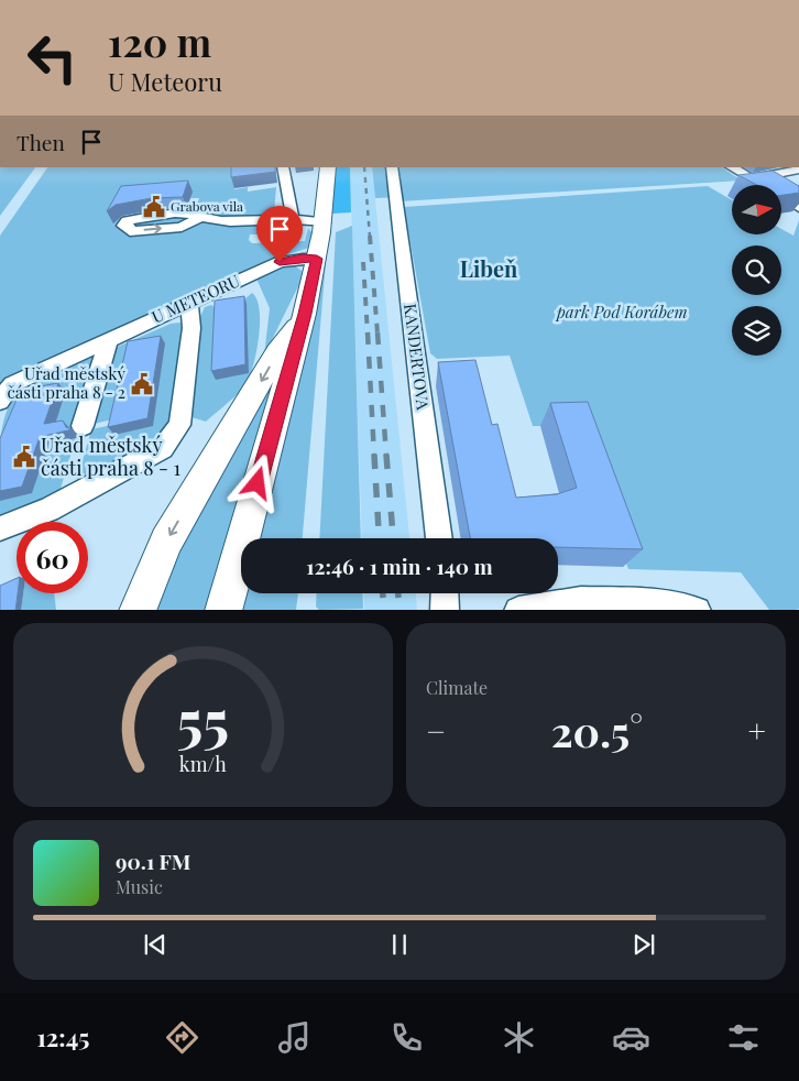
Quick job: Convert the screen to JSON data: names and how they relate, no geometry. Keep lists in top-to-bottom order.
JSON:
{
  "streets": {
    "street": ["U METEORU", "KANDERTOVA"]
  },
  "districts": ["Libeň"],
  "parks": ["park Pod Korábem"],
  "places": {
    "public building": ["Grabova vila", "Uřad městský části praha 8 - 2", "Uřad městský části praha 8 - 1"]
  },
  "north": "right",
  "page": {
    "turn": ["120 m", "U Meteoru"],
    "then": "Then",
    "limit": "60",
    "trip": "12:46 · 1 min · 140 m",
    "tile": "Climate",
    "heat": ["−", "20.5°", "+"],
    "song": ["90.1 FM", "Music"],
    "tabs": "12:45",
    "gauge": ["55", "km/h"]
  }
}
